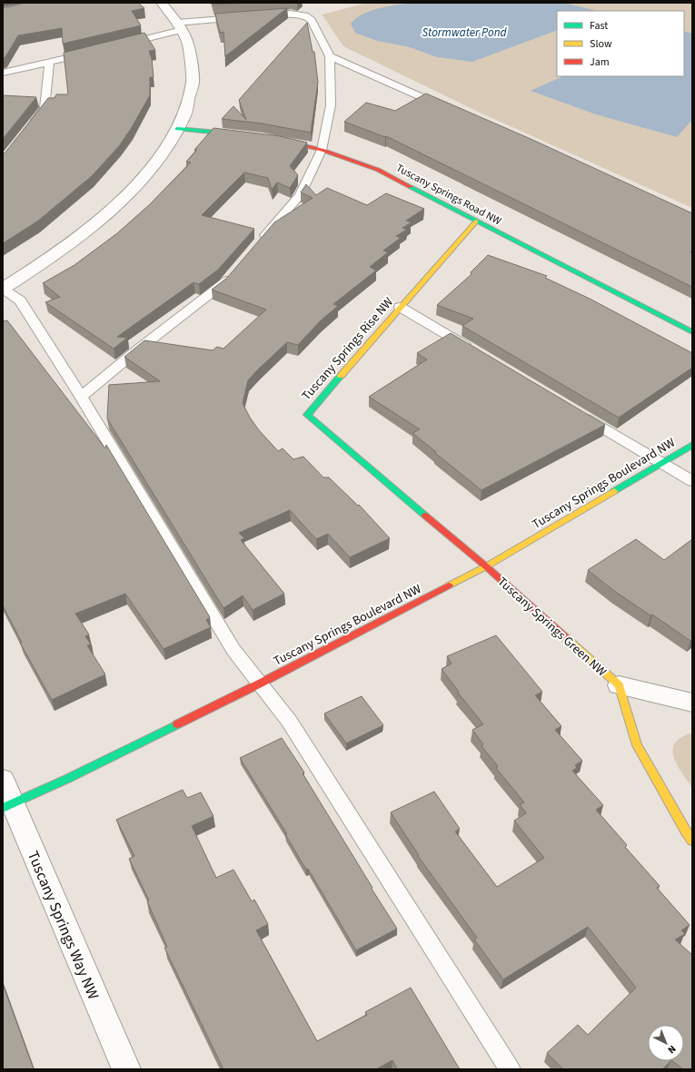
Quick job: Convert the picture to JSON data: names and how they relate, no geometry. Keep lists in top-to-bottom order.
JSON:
{
  "streets": {
    "street": [
      "Tuscany Springs Road NW",
      "Tuscany Springs Rise NW",
      "Tuscany Springs Boulevard NW",
      "Tuscany Springs Green NW",
      "Tuscany Springs Way NW"
    ]
  },
  "crossings": [
    ["Tuscany Springs Road NW", "Tuscany Springs Rise NW"],
    ["Tuscany Springs Rise NW", "Tuscany Springs Boulevard NW"],
    ["Tuscany Springs Rise NW", "Tuscany Springs Green NW"],
    ["Tuscany Springs Boulevard NW", "Tuscany Springs Green NW"],
    ["Tuscany Springs Boulevard NW", "Tuscany Springs Way NW"]
  ],
  "water": ["Stormwater Pond"],
  "legend": ["Fast", "Slow", "Jam"],
  "north": "bottom right"
}
